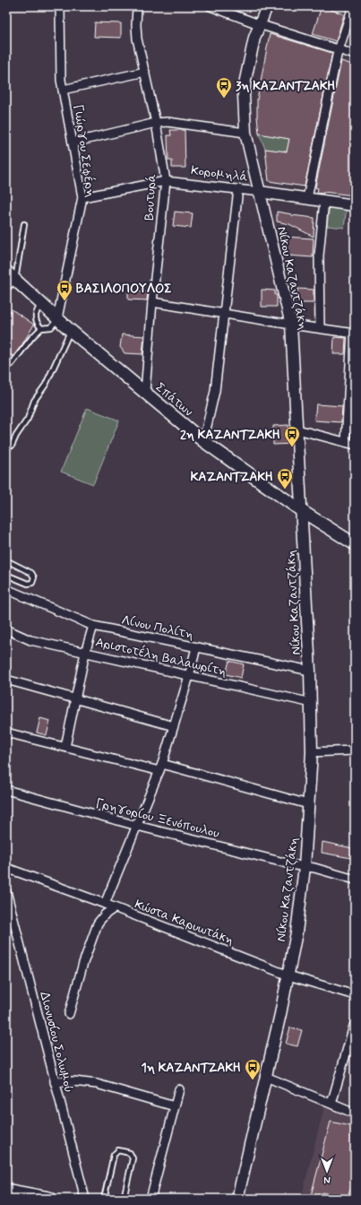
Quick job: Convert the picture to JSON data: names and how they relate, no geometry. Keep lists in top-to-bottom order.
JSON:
{
  "streets": {
    "main road": ["Σπάτων"],
    "street": [
      "Γιώργου Σεφέρη",
      "Κορομηλά",
      "Βουτυρά",
      "Νίκου Καζαντζάκη",
      "Λίνου Πολίτη",
      "Αριστοτέλη Βαλαωρίτη",
      "Γρηγορίου Ξενόπουλου",
      "Κώστα Καρυωτάκη",
      "Διονυσίου Σολωμού"
    ]
  },
  "crossings": [
    ["Γιώργου Σεφέρη", "Κορομηλά"],
    ["Γιώργου Σεφέρη", "Σπάτων"],
    ["Κορομηλά", "Βουτυρά"],
    ["Κορομηλά", "Νίκου Καζαντζάκη"],
    ["Βουτυρά", "Σπάτων"],
    ["Νίκου Καζαντζάκη", "Σπάτων"],
    ["Νίκου Καζαντζάκη", "Λίνου Πολίτη"],
    ["Νίκου Καζαντζάκη", "Αριστοτέλη Βαλαωρίτη"],
    ["Νίκου Καζαντζάκη", "Γρηγορίου Ξενόπουλου"],
    ["Νίκου Καζαντζάκη", "Κώστα Καρυωτάκη"]
  ],
  "places": {
    "bus stop": [
      "3η ΚΑΖΑΝΤΖΑΚΗ",
      "ΒΑΣΙΛΟΠΟΥΛΟΣ",
      "2η ΚΑΖΑΝΤΖΑΚΗ",
      "ΚΑΖΑΝΤΖΑΚΗ",
      "1η ΚΑΖΑΝΤΖΑΚΗ"
    ]
  },
  "north": "bottom"
}
